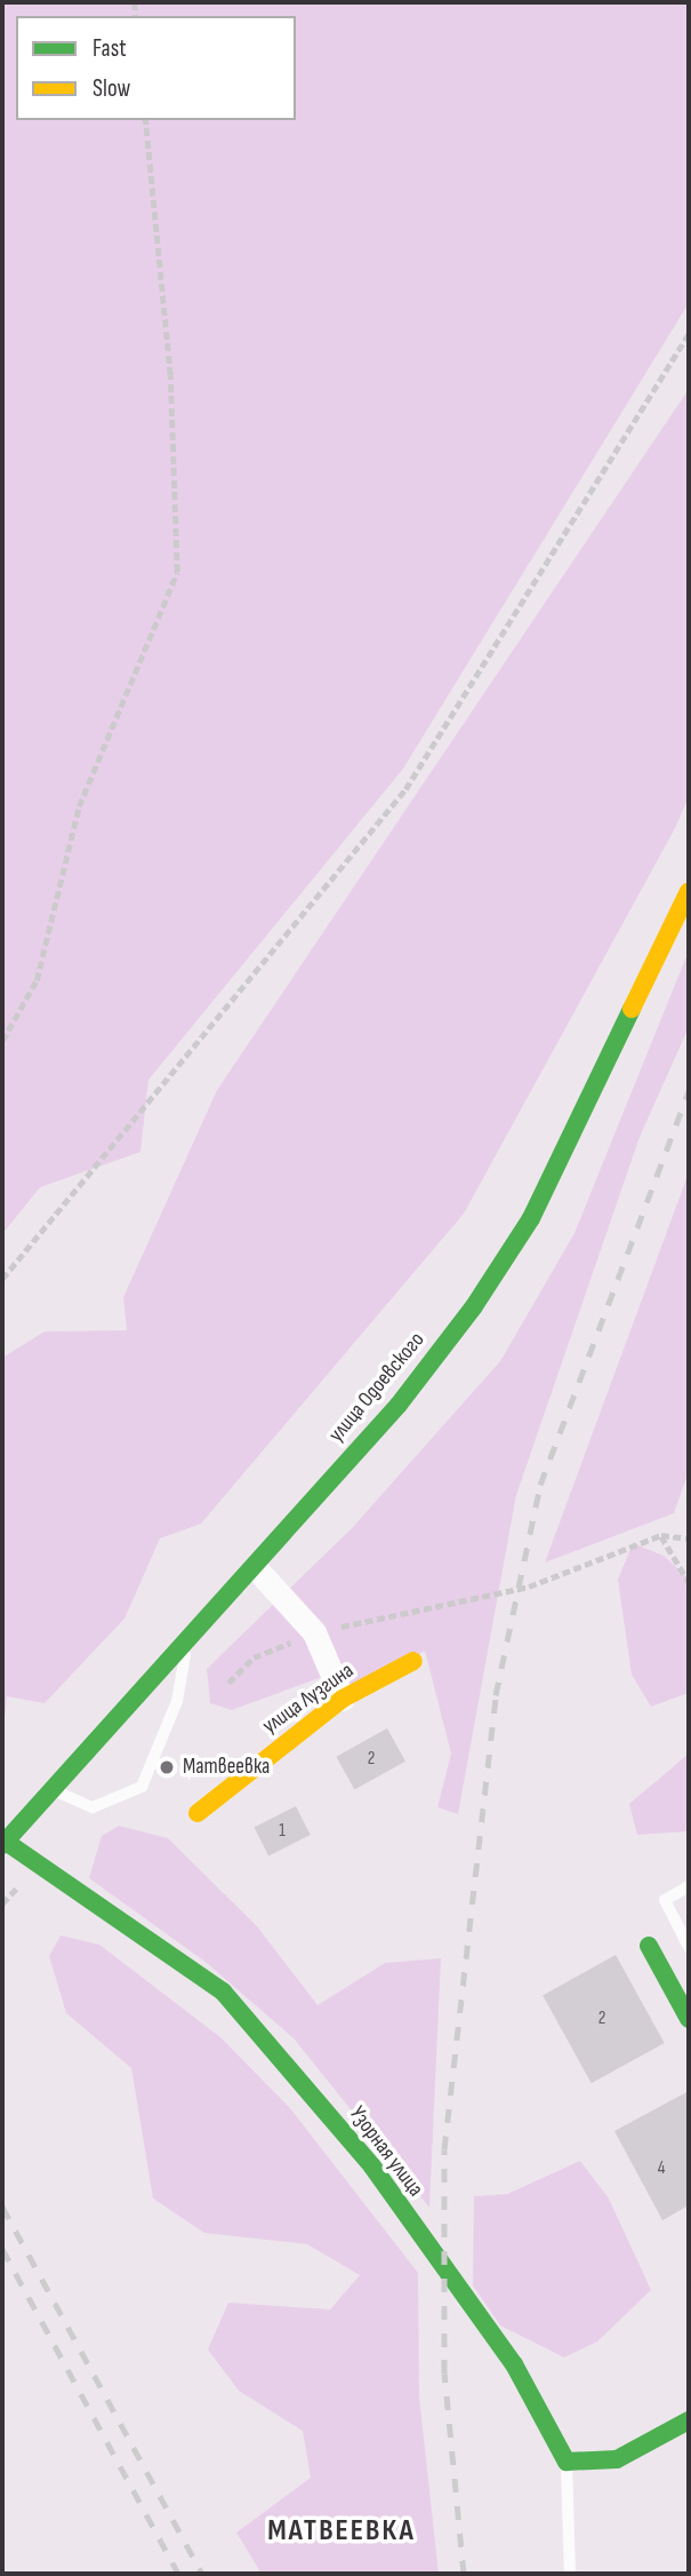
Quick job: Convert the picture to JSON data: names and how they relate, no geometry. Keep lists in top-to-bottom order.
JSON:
{
  "streets": {
    "street": ["улица Одоевского", "улица Лузгина", "Узорная улица"]
  },
  "crossings": [
    ["улица Одоевского", "Узорная улица"]
  ],
  "districts": ["МАТВЕЕВКА"],
  "places": ["Матвеевка"],
  "house_numbers": [
    "2",
    "1",
    "2",
    "4"
  ],
  "legend": ["Fast", "Slow"]
}
